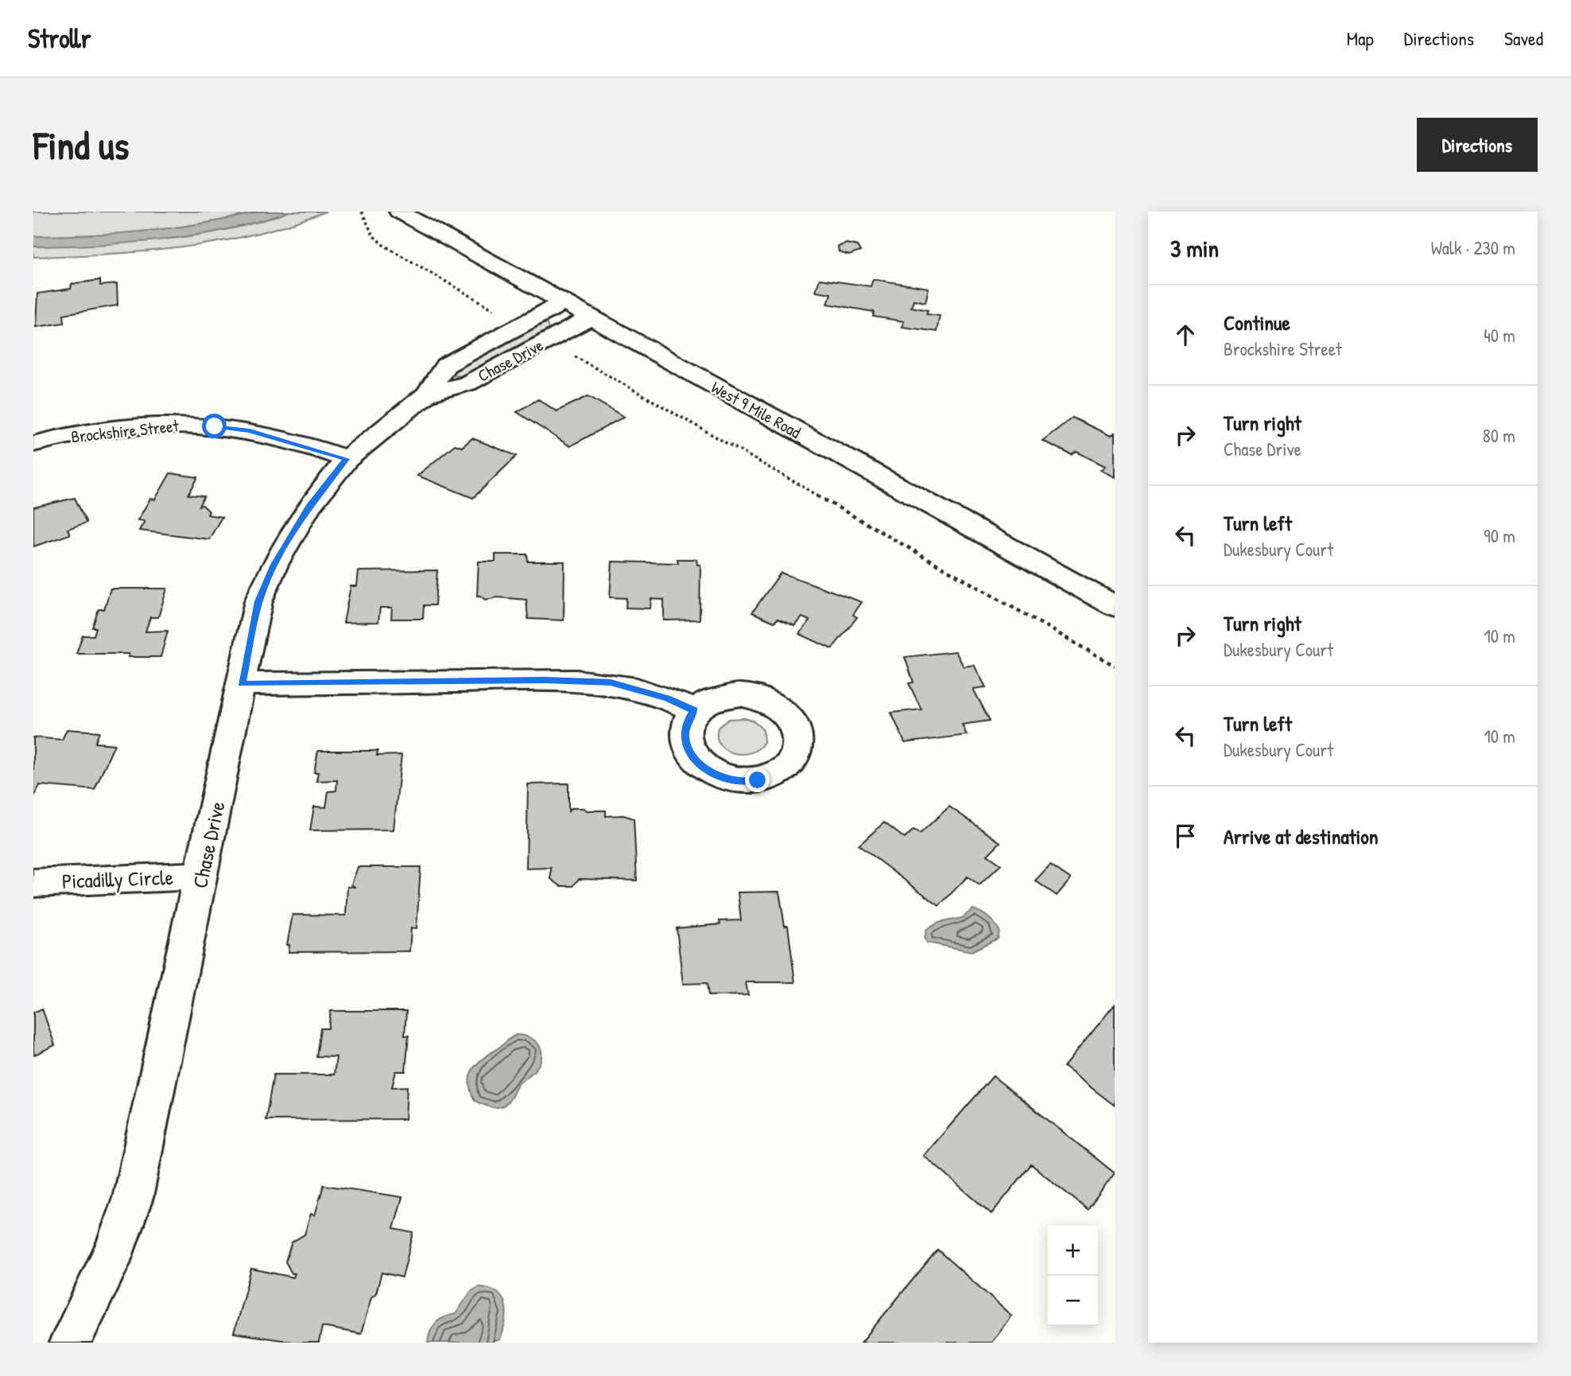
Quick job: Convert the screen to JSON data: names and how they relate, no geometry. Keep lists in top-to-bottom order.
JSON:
{
  "streets": {
    "street": [
      "Chase Drive",
      "West 9 Mile Road",
      "Brockshire Street",
      "Picadilly Circle"
    ]
  },
  "crossings": [
    ["Chase Drive", "West 9 Mile Road"],
    ["Chase Drive", "Brockshire Street"],
    ["Chase Drive", "Picadilly Circle"]
  ],
  "page": {
    "header": "Strollr",
    "nav": ["Map", "Directions", "Saved"],
    "buttons": "Directions",
    "title": "Find us",
    "heading": ["3 min", "Walk · 230 m"],
    "list": [
      ["Continue", "Brockshire Street", "40 m"],
      ["Turn right", "Chase Drive", "80 m"],
      ["Turn left", "Dukesbury Court", "90 m"],
      ["Turn right", "Dukesbury Court", "10 m"],
      ["Turn left", "Dukesbury Court", "10 m"],
      "Arrive at destination"
    ],
    "map_buttons": ["+", "−"]
  }
}
